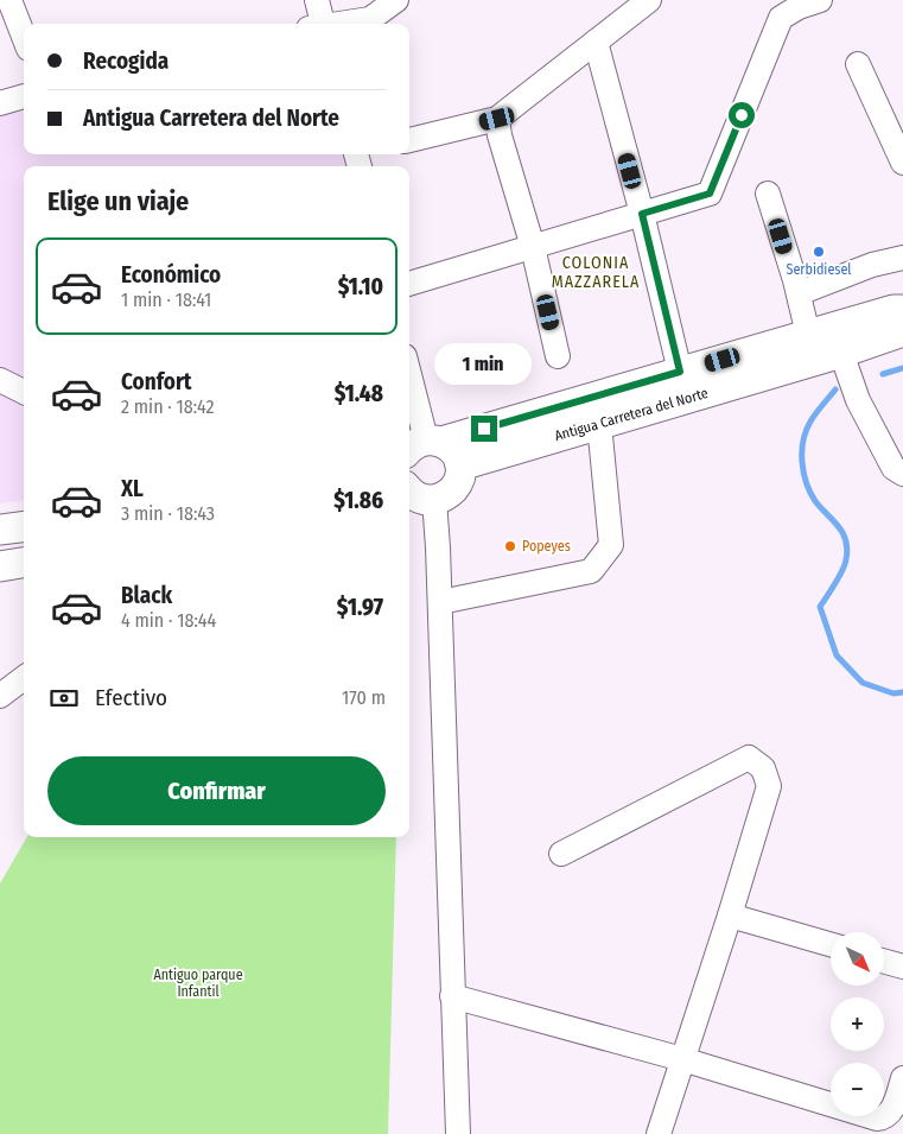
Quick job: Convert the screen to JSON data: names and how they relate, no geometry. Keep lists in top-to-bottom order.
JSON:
{
  "streets": {
    "main road": ["Antigua Carretera del Norte"]
  },
  "districts": ["COLONIA MAZZARELA"],
  "parks": ["Antiguo parque Infantil"],
  "places": ["Serbidiesel", "Popeyes"],
  "north": "bottom right",
  "page": {
    "banner": ["Recogida", "Antigua Carretera del Norte"],
    "heading": "Elige un viaje",
    "list": [
      {
        "name": "Económico",
        "note": "1 min · 18:41",
        "value": "$1.10"
      },
      {
        "name": "Confort",
        "note": "2 min · 18:42",
        "value": "$1.48"
      },
      {
        "name": "XL",
        "note": "3 min · 18:43",
        "value": "$1.86"
      },
      {
        "name": "Black",
        "note": "4 min · 18:44",
        "value": "$1.97"
      }
    ],
    "bubble": "1 min",
    "pay": ["Efectivo", "170 m"],
    "buttons": "Confirmar",
    "map_buttons": ["+", "−"]
  }
}
